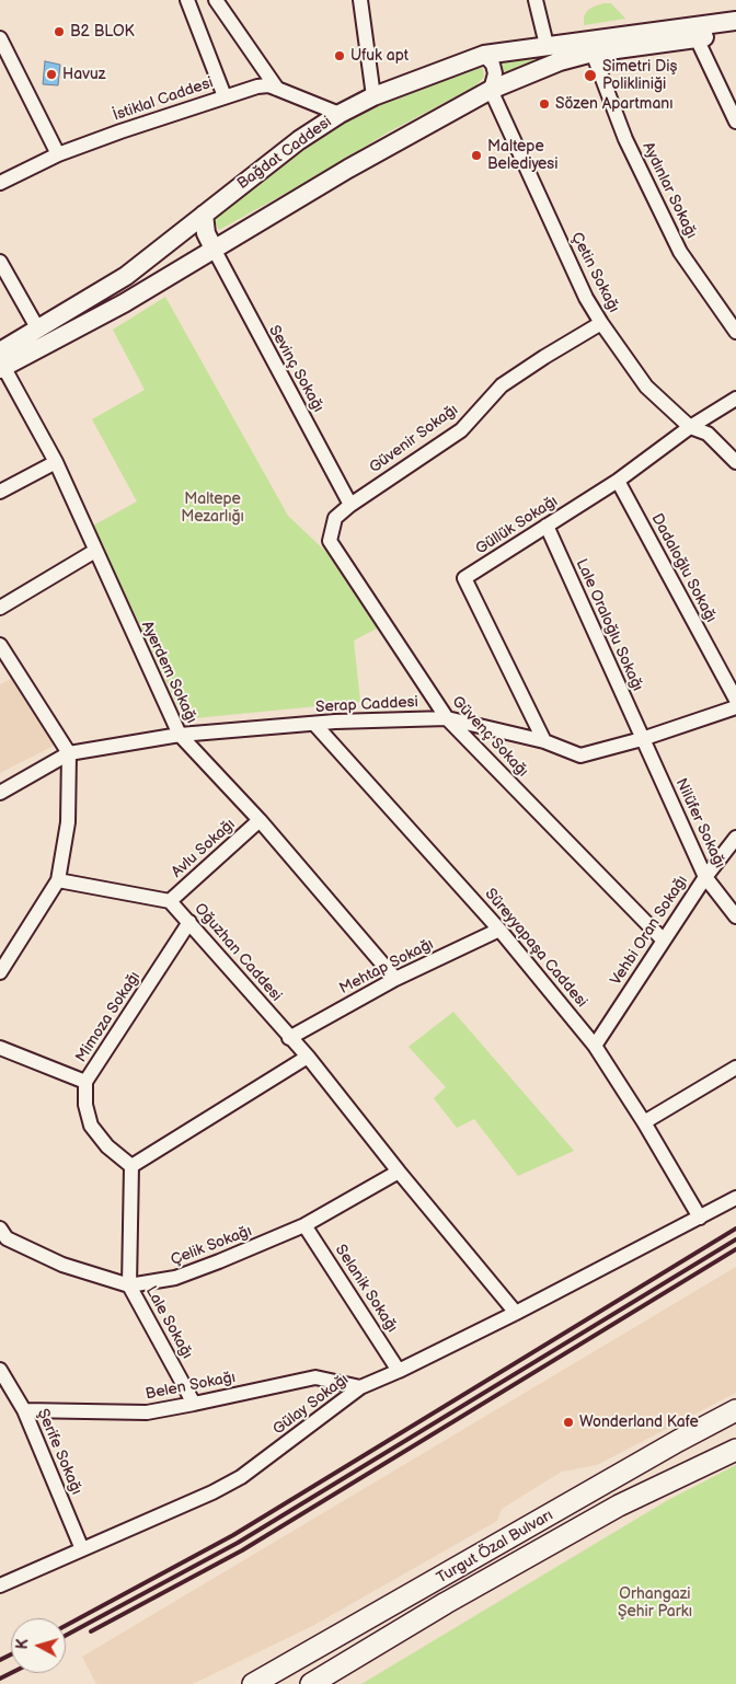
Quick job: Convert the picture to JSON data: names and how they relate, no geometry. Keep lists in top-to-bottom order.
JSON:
{
  "streets": {
    "highway": ["Turgut Özal Bulvarı"],
    "main road": ["Bağdat Caddesi"],
    "street": [
      "İstiklal Caddesi",
      "Aydınlar Sokağı",
      "Çetin Sokağı",
      "Sevinç Sokağı",
      "Güvenir Sokağı",
      "Güllük Sokağı",
      "Dadaloğlu Sokağı",
      "Lale Oraloğlu Sokağı",
      "Ayerdem Sokağı",
      "Serap Caddesi",
      "Güvenç Sokağı",
      "Nilüfer Sokağı",
      "Avlu Sokağı",
      "Vehbi Oran Sokağı",
      "Süreyyapaşa Caddesi",
      "Oğuzhan Caddesi",
      "Mehtap Sokağı",
      "Mimoza Sokağı",
      "Çelik Sokağı",
      "Selanik Sokağı",
      "Lale Sokağı",
      "Belen Sokağı",
      "Gülay Sokağı",
      "Şerife Sokağı"
    ]
  },
  "crossings": [
    ["İstiklal Caddesi", "Bağdat Caddesi"],
    ["Bağdat Caddesi", "Aydınlar Sokağı"],
    ["Bağdat Caddesi", "Çetin Sokağı"],
    ["Bağdat Caddesi", "Sevinç Sokağı"],
    ["Bağdat Caddesi", "Ayerdem Sokağı"],
    ["Çetin Sokağı", "Güvenir Sokağı"],
    ["Çetin Sokağı", "Güllük Sokağı"],
    ["Sevinç Sokağı", "Güvenir Sokağı"],
    ["Sevinç Sokağı", "Güvenç Sokağı"],
    ["Güvenir Sokağı", "Güvenç Sokağı"],
    ["Güllük Sokağı", "Dadaloğlu Sokağı"],
    ["Güllük Sokağı", "Lale Oraloğlu Sokağı"],
    ["Güllük Sokağı", "Serap Caddesi"],
    ["Lale Oraloğlu Sokağı", "Serap Caddesi"],
    ["Lale Oraloğlu Sokağı", "Nilüfer Sokağı"],
    ["Ayerdem Sokağı", "Serap Caddesi"],
    ["Ayerdem Sokağı", "Avlu Sokağı"],
    ["Ayerdem Sokağı", "Mehtap Sokağı"],
    ["Serap Caddesi", "Güvenç Sokağı"],
    ["Serap Caddesi", "Nilüfer Sokağı"],
    ["Serap Caddesi", "Süreyyapaşa Caddesi"],
    ["Güvenç Sokağı", "Vehbi Oran Sokağı"],
    ["Nilüfer Sokağı", "Vehbi Oran Sokağı"],
    ["Avlu Sokağı", "Oğuzhan Caddesi"],
    ["Vehbi Oran Sokağı", "Süreyyapaşa Caddesi"],
    ["Süreyyapaşa Caddesi", "Mehtap Sokağı"],
    ["Süreyyapaşa Caddesi", "Gülay Sokağı"],
    ["Oğuzhan Caddesi", "Mehtap Sokağı"],
    ["Oğuzhan Caddesi", "Mimoza Sokağı"],
    ["Oğuzhan Caddesi", "Çelik Sokağı"],
    ["Oğuzhan Caddesi", "Gülay Sokağı"],
    ["Çelik Sokağı", "Selanik Sokağı"],
    ["Çelik Sokağı", "Lale Sokağı"],
    ["Selanik Sokağı", "Gülay Sokağı"],
    ["Lale Sokağı", "Belen Sokağı"],
    ["Belen Sokağı", "Gülay Sokağı"],
    ["Belen Sokağı", "Şerife Sokağı"],
    ["Gülay Sokağı", "Şerife Sokağı"]
  ],
  "parks": ["Maltepe Mezarlığı", "Orhangazi Şehir Parkı"],
  "places": [
    "B2 BLOK",
    "Ufuk apt",
    "Havuz",
    "Simetri Diş Polikliniği",
    "Sözen Apartmanı",
    "Maltepe Belediyesi",
    "Wonderland Kafe"
  ],
  "north": "left"
}
